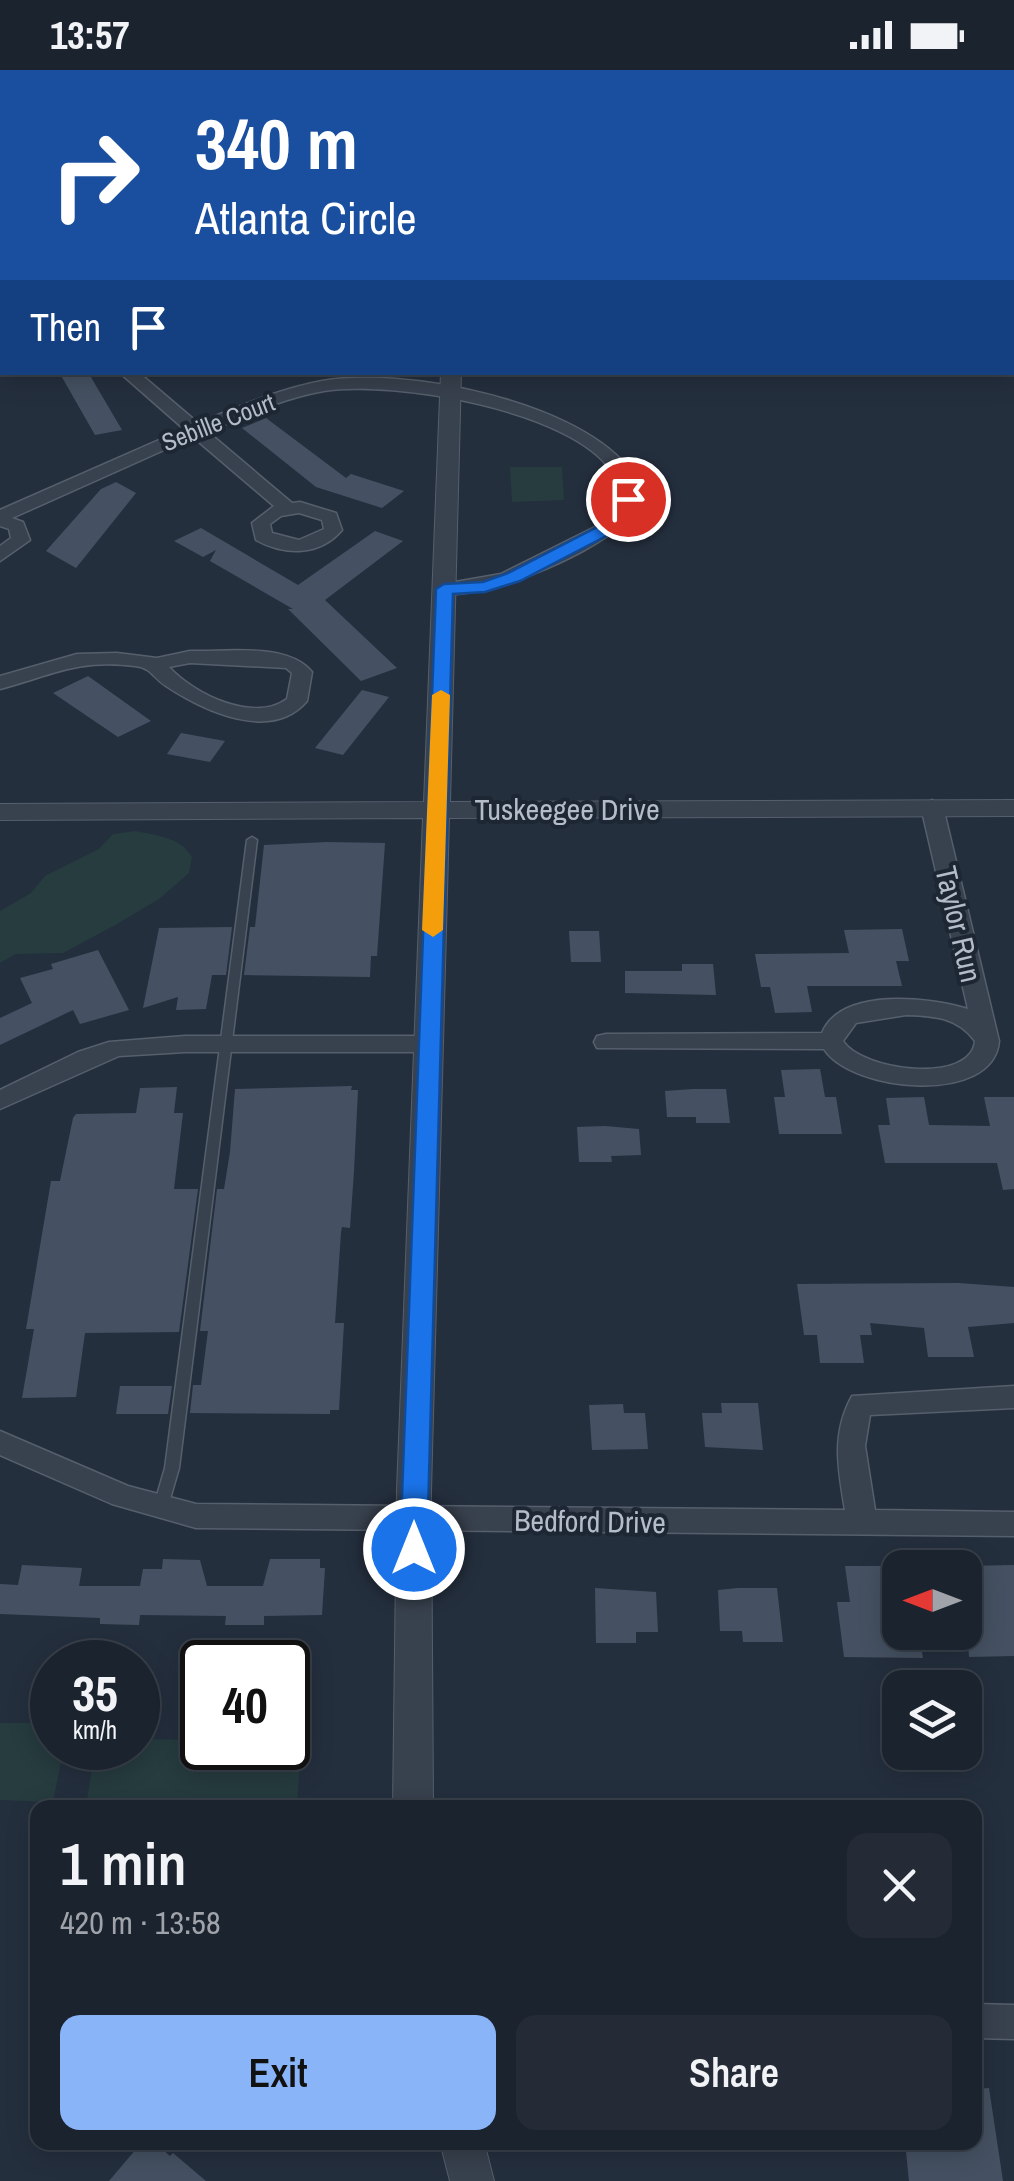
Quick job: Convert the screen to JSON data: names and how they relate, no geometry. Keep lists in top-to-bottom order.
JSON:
{
  "streets": {
    "street": [
      "Sebille Court",
      "Tuskeegee Drive",
      "Taylor Run",
      "Bedford Drive"
    ]
  },
  "crossings": [
    ["Tuskeegee Drive", "Taylor Run"]
  ],
  "north": "left",
  "page": {
    "status": "13:57",
    "turn": ["340 m", "Atlanta Circle"],
    "then": "Then",
    "speed": "35 km/h",
    "limit": "40",
    "heading": ["1 min", "420 m · 13:58"],
    "buttons": ["Exit", "Share"]
  }
}
